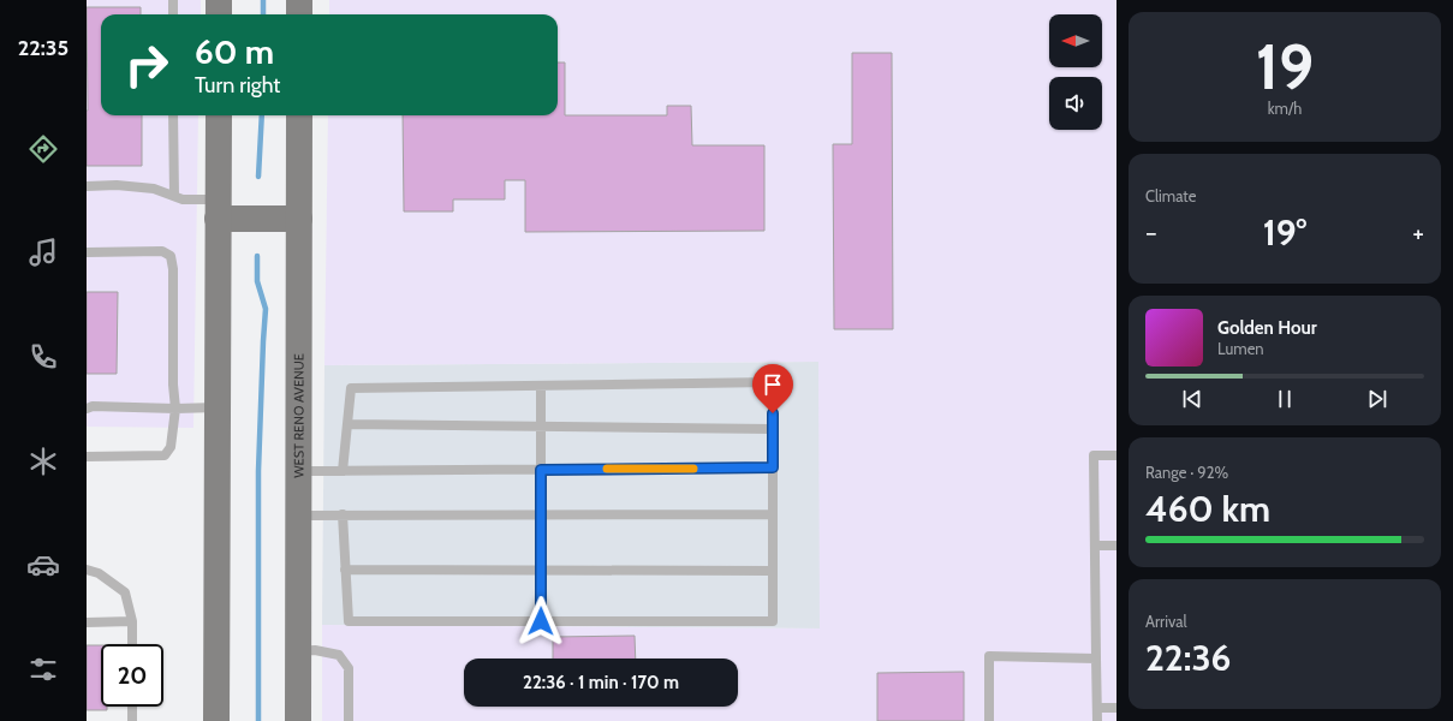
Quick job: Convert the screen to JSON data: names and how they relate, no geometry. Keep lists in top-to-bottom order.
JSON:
{
  "streets": {
    "main road": ["WEST RENO AVENUE"]
  },
  "north": "left",
  "page": {
    "tabs": "22:35",
    "tile": [
      ["19", "km/h"],
      "Climate",
      ["Range · 92%", "460 km"],
      ["Arrival", "22:36"]
    ],
    "turn": ["60 m", "Turn right"],
    "heat": ["−", "19°", "+"],
    "song": ["Golden Hour", "Lumen"],
    "limit": "20",
    "trip": "22:36 · 1 min · 170 m"
  }
}
